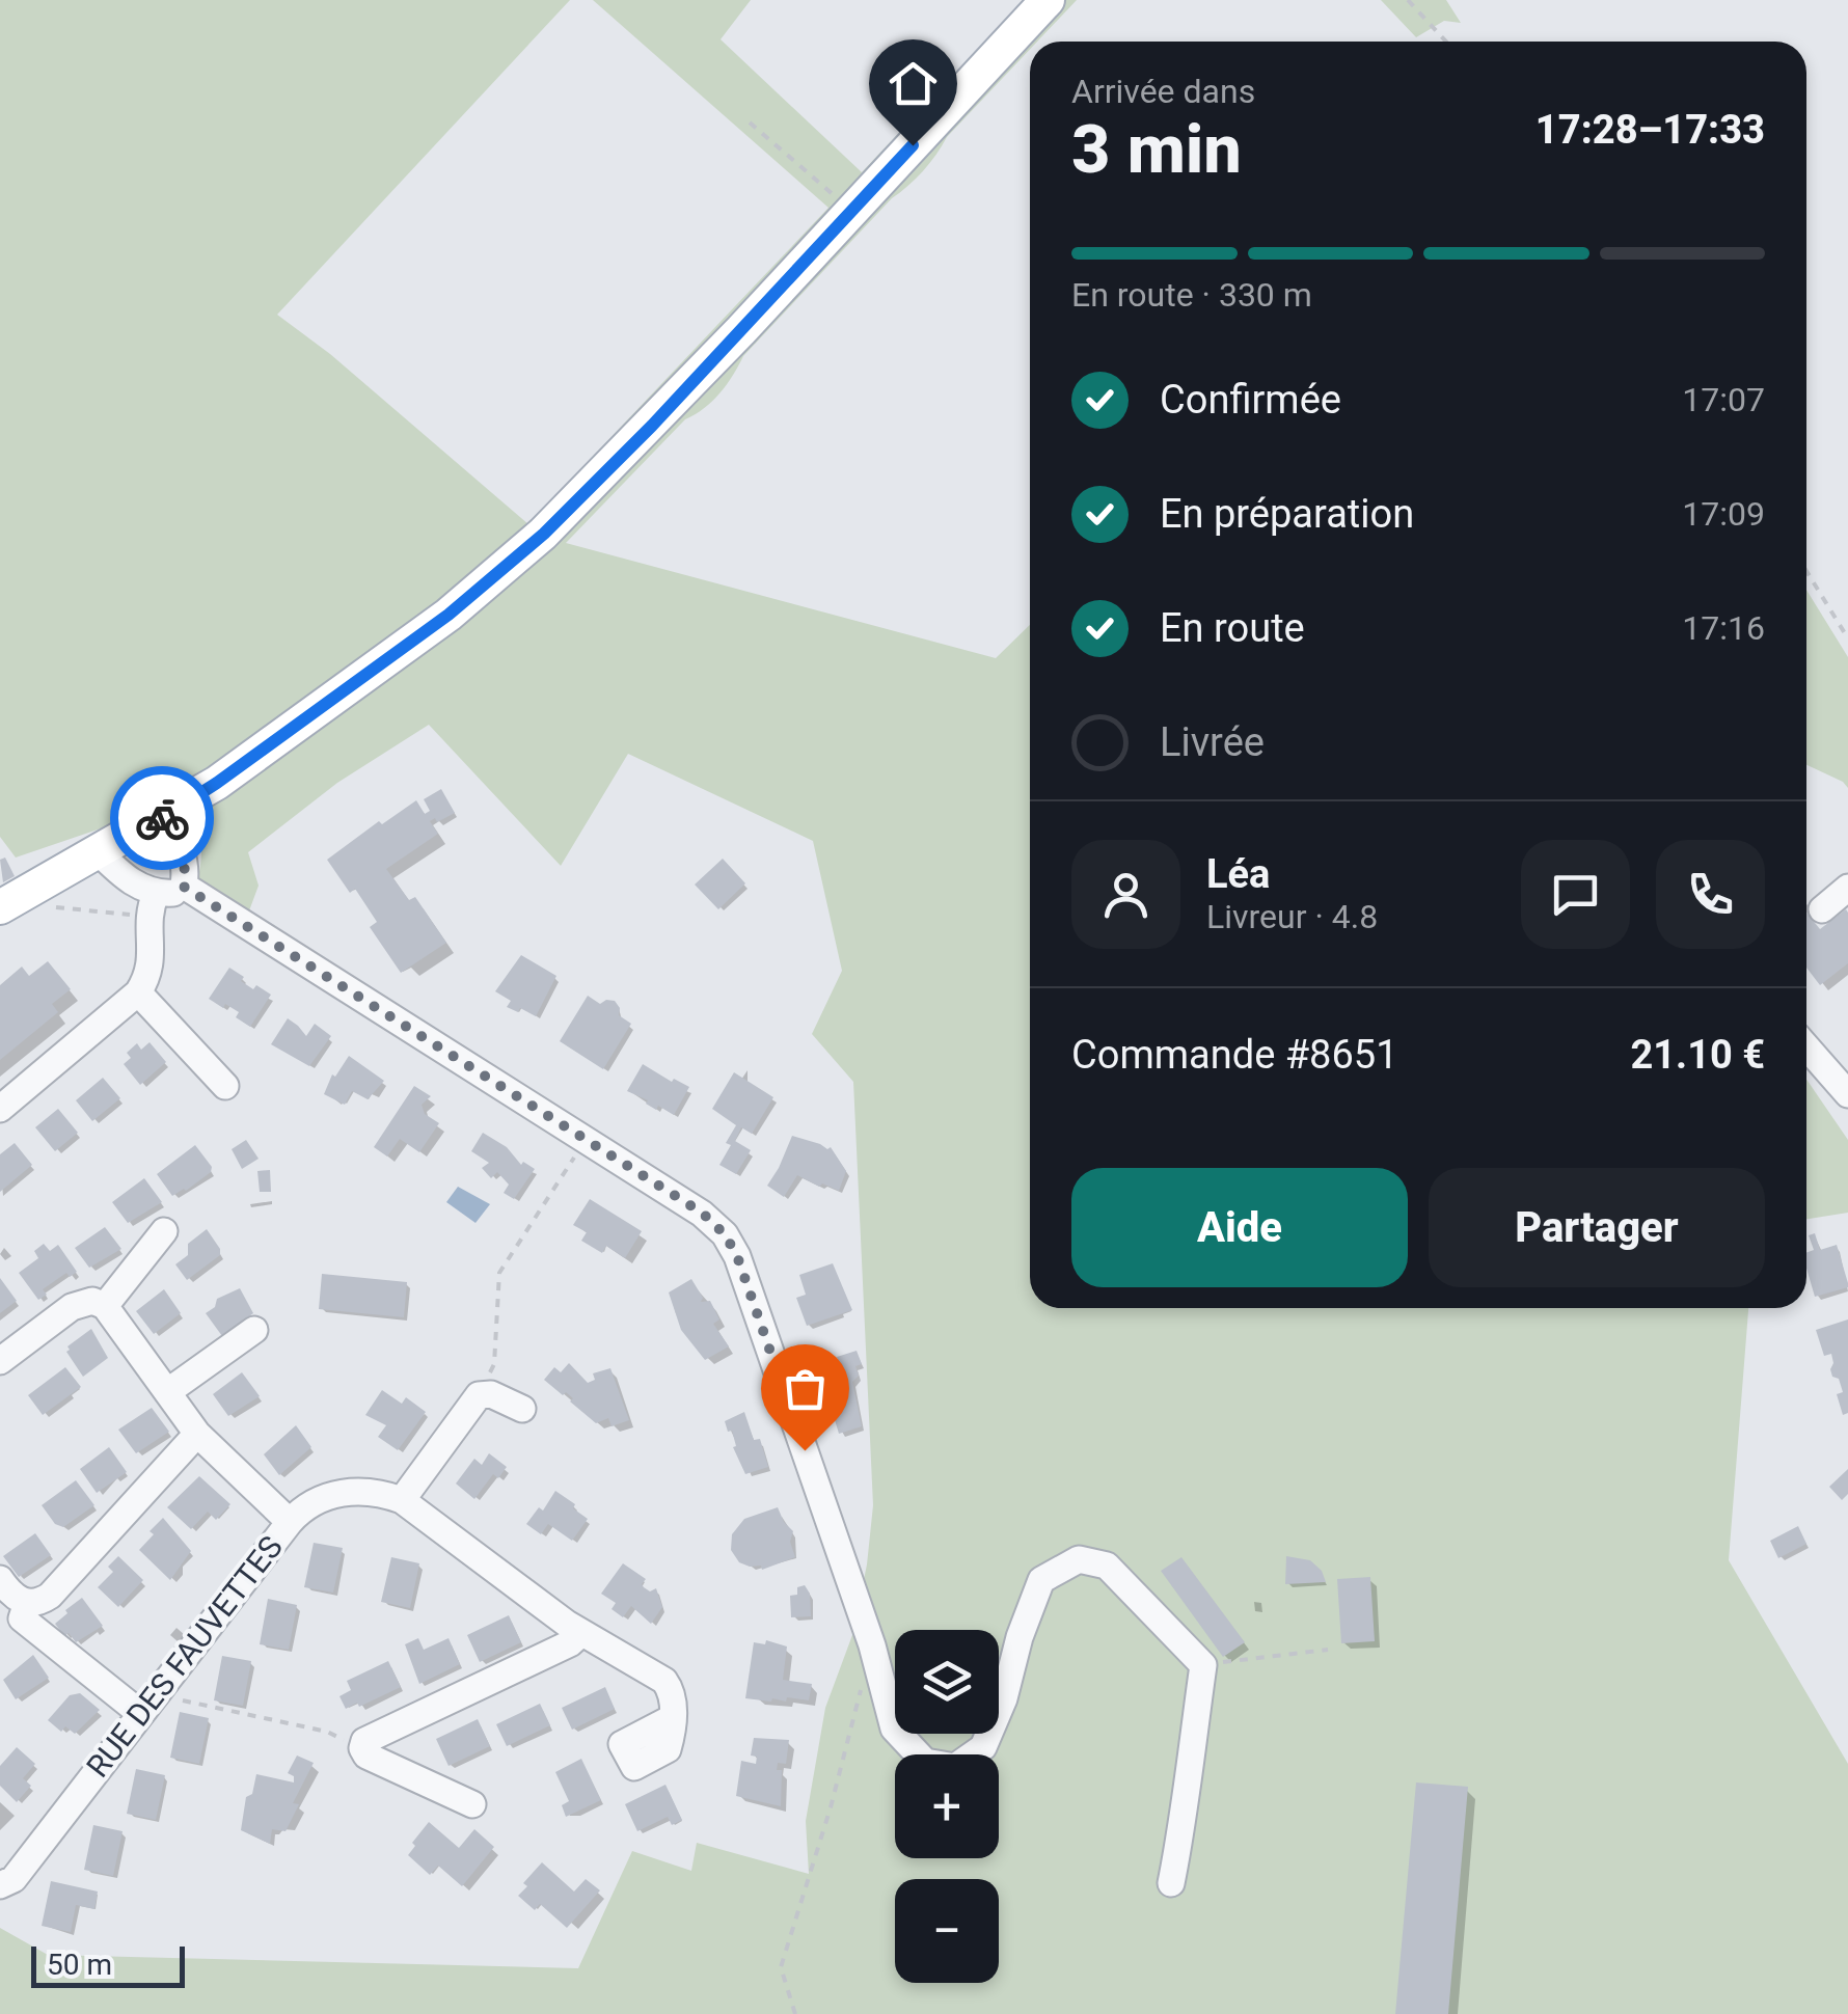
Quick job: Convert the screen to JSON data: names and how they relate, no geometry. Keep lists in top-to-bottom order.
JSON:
{
  "streets": {
    "street": ["RUE DES FAUVETTES"]
  },
  "scale_bar": "50 m",
  "page": {
    "heading": ["3 min", "Arrivée dans", "17:28–17:33"],
    "panel": [
      "Léa",
      "Livreur · 4.8",
      "Commande #8651",
      "21.10 €"
    ],
    "bar": "En route · 330 m",
    "list": [
      ["Confirmée", "17:07"],
      ["En préparation", "17:09"],
      ["En route", "17:16"],
      "Livrée"
    ],
    "buttons": ["Aide", "Partager"],
    "map_buttons": ["+", "−"],
    "scale": "50 m"
  }
}
